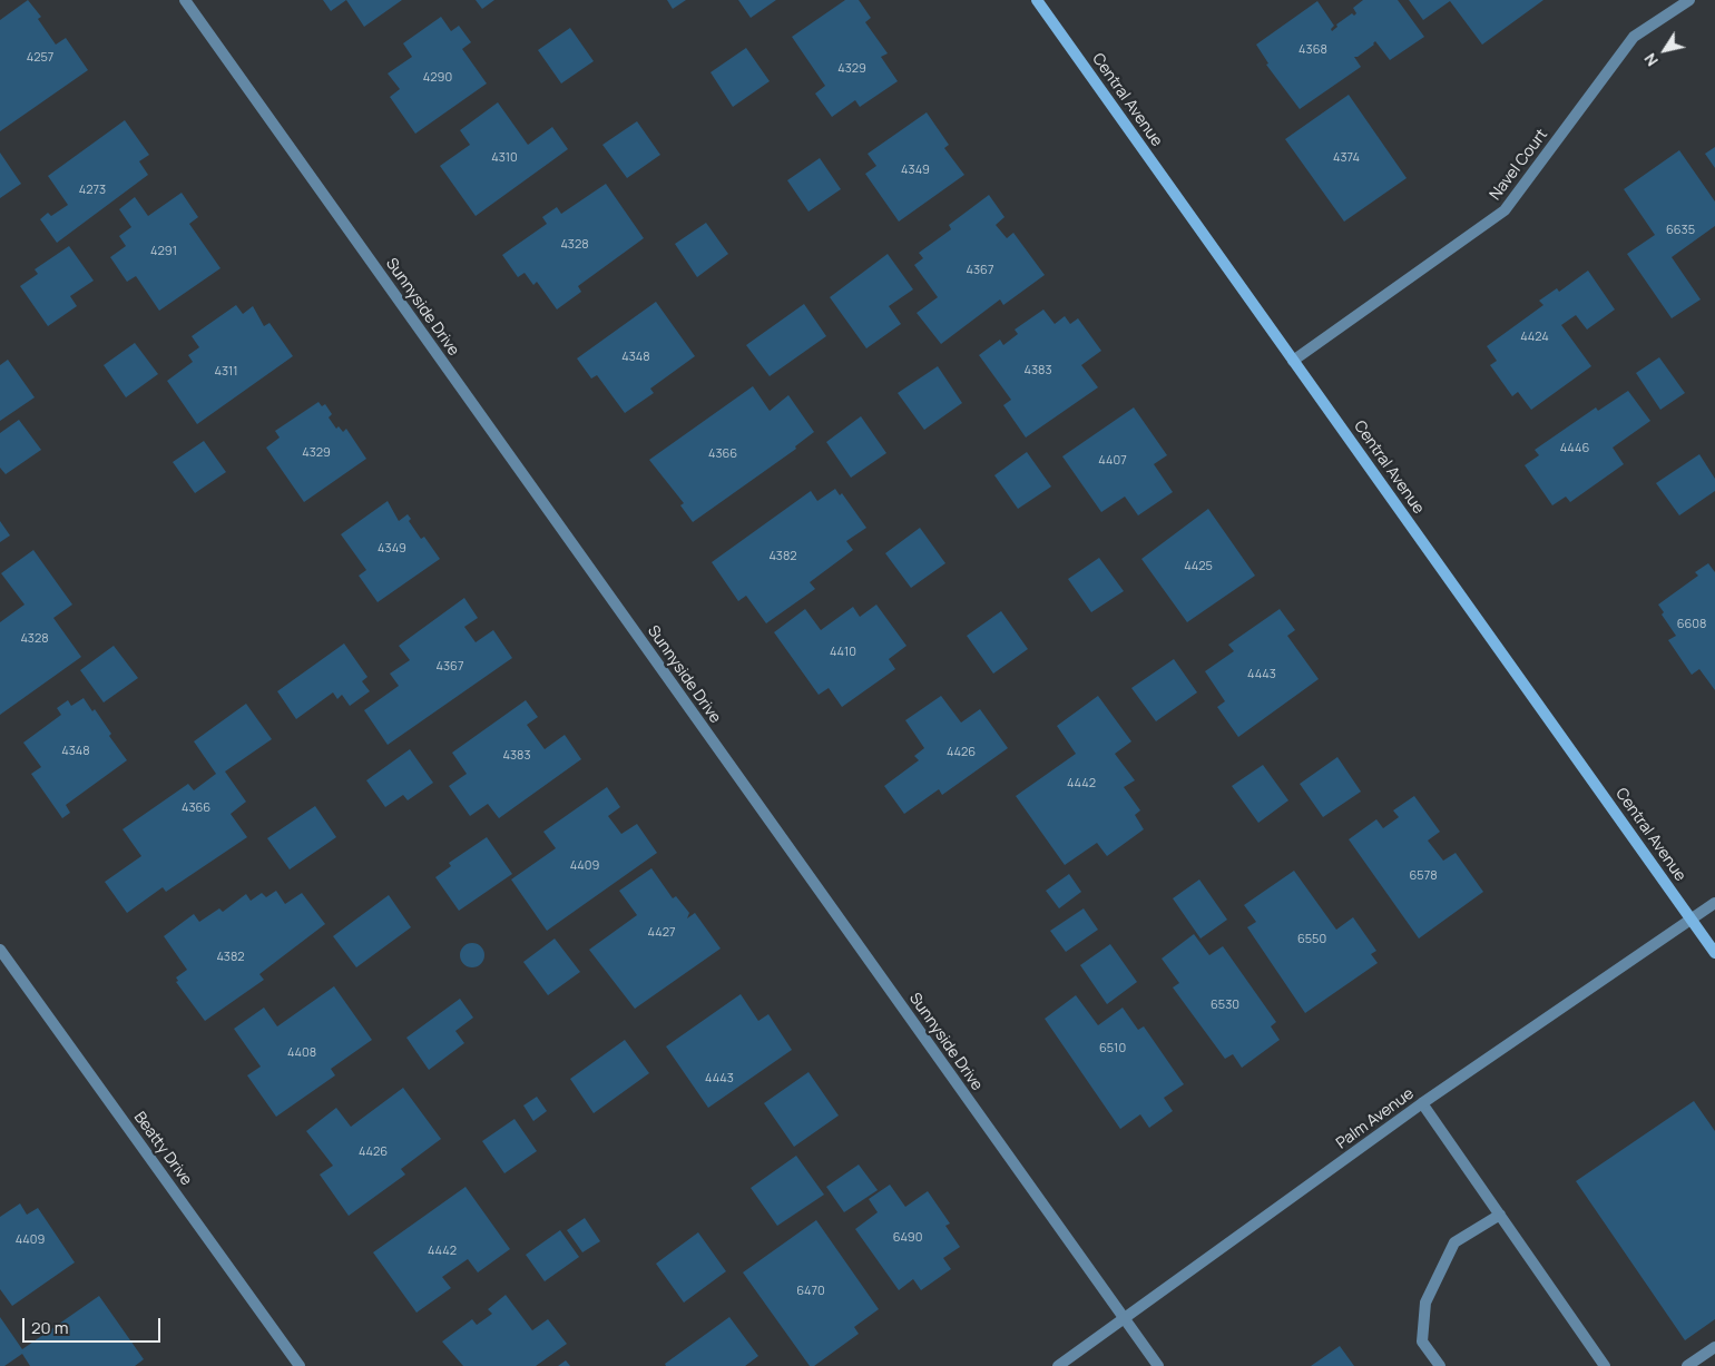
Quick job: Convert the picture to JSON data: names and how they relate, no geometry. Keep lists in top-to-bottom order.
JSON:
{
  "streets": {
    "main road": ["Central Avenue"],
    "street": [
      "Navel Court",
      "Sunnyside Drive",
      "Palm Avenue",
      "Beatty Drive"
    ]
  },
  "crossings": [
    ["Central Avenue", "Navel Court"],
    ["Central Avenue", "Palm Avenue"],
    ["Sunnyside Drive", "Palm Avenue"]
  ],
  "house_numbers": [
    "4368",
    "4257",
    "4329",
    "4290",
    "4310",
    "4374",
    "4349",
    "4273",
    "6635",
    "4328",
    "4291",
    "4367",
    "4424",
    "4348",
    "4383",
    "4311",
    "4446",
    "4329",
    "4366",
    "4407",
    "4349",
    "4382",
    "4425",
    "6608",
    "4328",
    "4410",
    "4367",
    "4443",
    "4348",
    "4426",
    "4383",
    "4442",
    "4366",
    "4409",
    "6578",
    "4427",
    "6550",
    "4382",
    "6530",
    "6510",
    "4408",
    "4443",
    "4426",
    "6490",
    "4409",
    "4442",
    "6470"
  ],
  "scale_bar": "20 m",
  "north": "bottom left"
}
